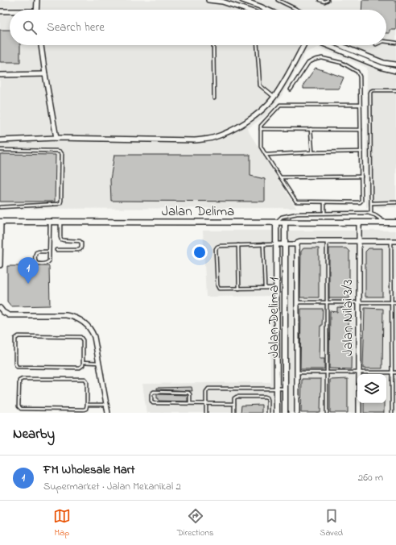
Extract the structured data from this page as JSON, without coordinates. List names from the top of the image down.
{
  "streets": {
    "street": ["Jalan Delima", "Jalan Delima 1", "Jalan Nilai 3/3"]
  },
  "crossings": [
    ["Jalan Delima", "Jalan Delima 1"],
    ["Jalan Delima", "Jalan Nilai 3/3"]
  ],
  "page": {
    "search": "Search here",
    "pins": "1",
    "heading": "Nearby",
    "list": [
      {
        "mark": "1",
        "name": "FM Wholesale Mart",
        "note": "Supermarket · Jalan Mekanikal 2",
        "value": "260 m"
      }
    ],
    "nav": ["Map", "Directions", "Saved"]
  }
}
